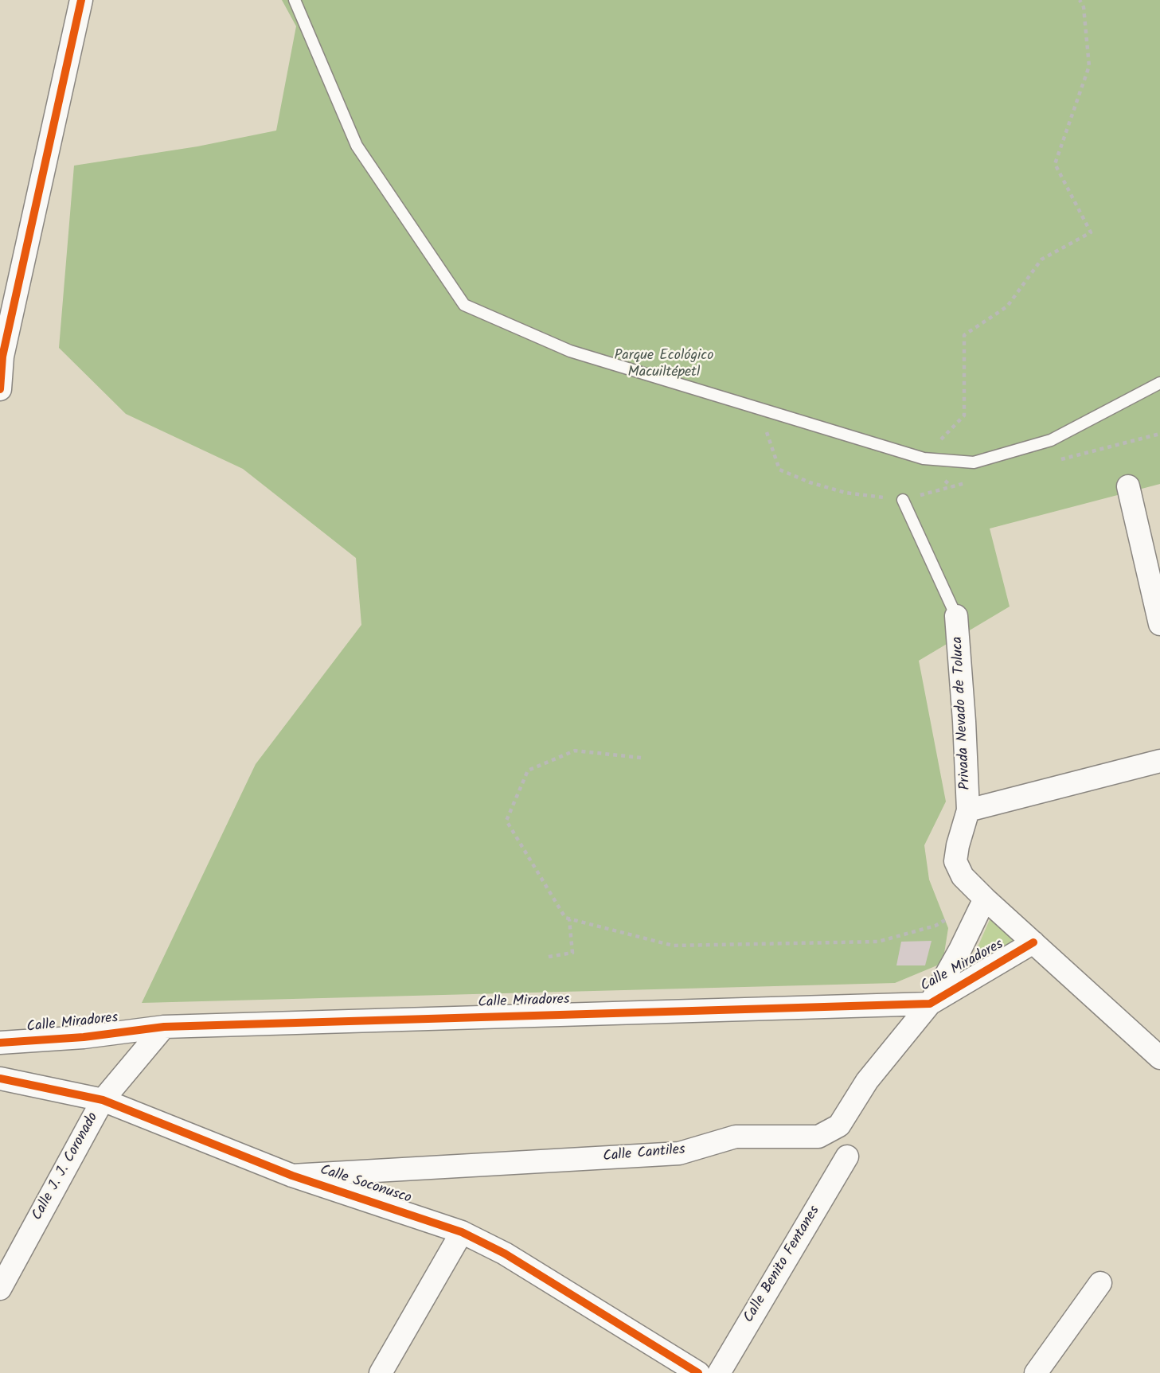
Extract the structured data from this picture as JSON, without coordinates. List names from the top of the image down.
{
  "streets": {
    "street": [
      "Privada Nevado de Toluca",
      "Calle Miradores",
      "Calle Cantiles",
      "Calle J. J. Coronado",
      "Calle Soconusco",
      "Calle Benito Fentanes"
    ]
  },
  "crossings": [
    ["Calle Miradores", "Calle Cantiles"],
    ["Calle Miradores", "Calle J. J. Coronado"],
    ["Calle Cantiles", "Calle Soconusco"],
    ["Calle J. J. Coronado", "Calle Soconusco"]
  ],
  "parks": ["Parque Ecológico Macuiltépetl"]
}
